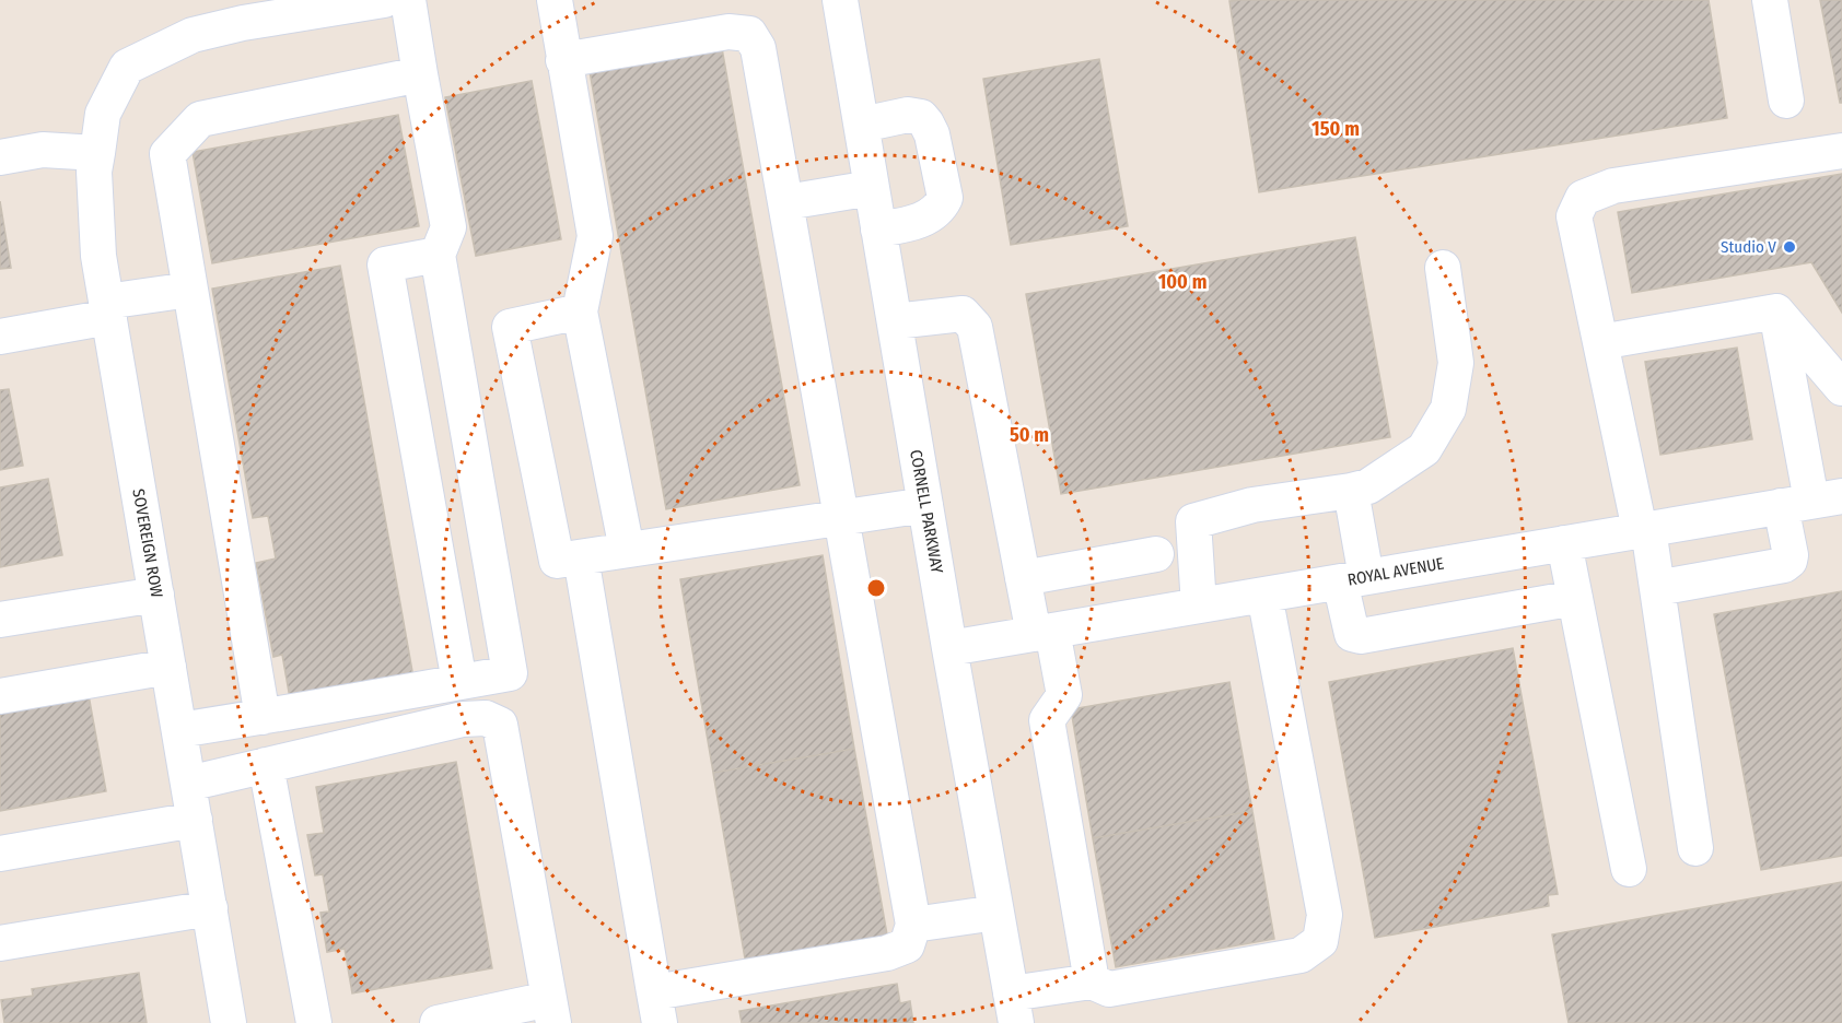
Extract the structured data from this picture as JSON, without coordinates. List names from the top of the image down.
{
  "streets": {
    "street": ["CORNELL PARKWAY", "SOVEREIGN ROW", "ROYAL AVENUE"]
  },
  "crossings": [
    ["CORNELL PARKWAY", "ROYAL AVENUE"]
  ],
  "places": ["Studio V"],
  "rings": ["150 m", "100 m", "50 m"]
}
